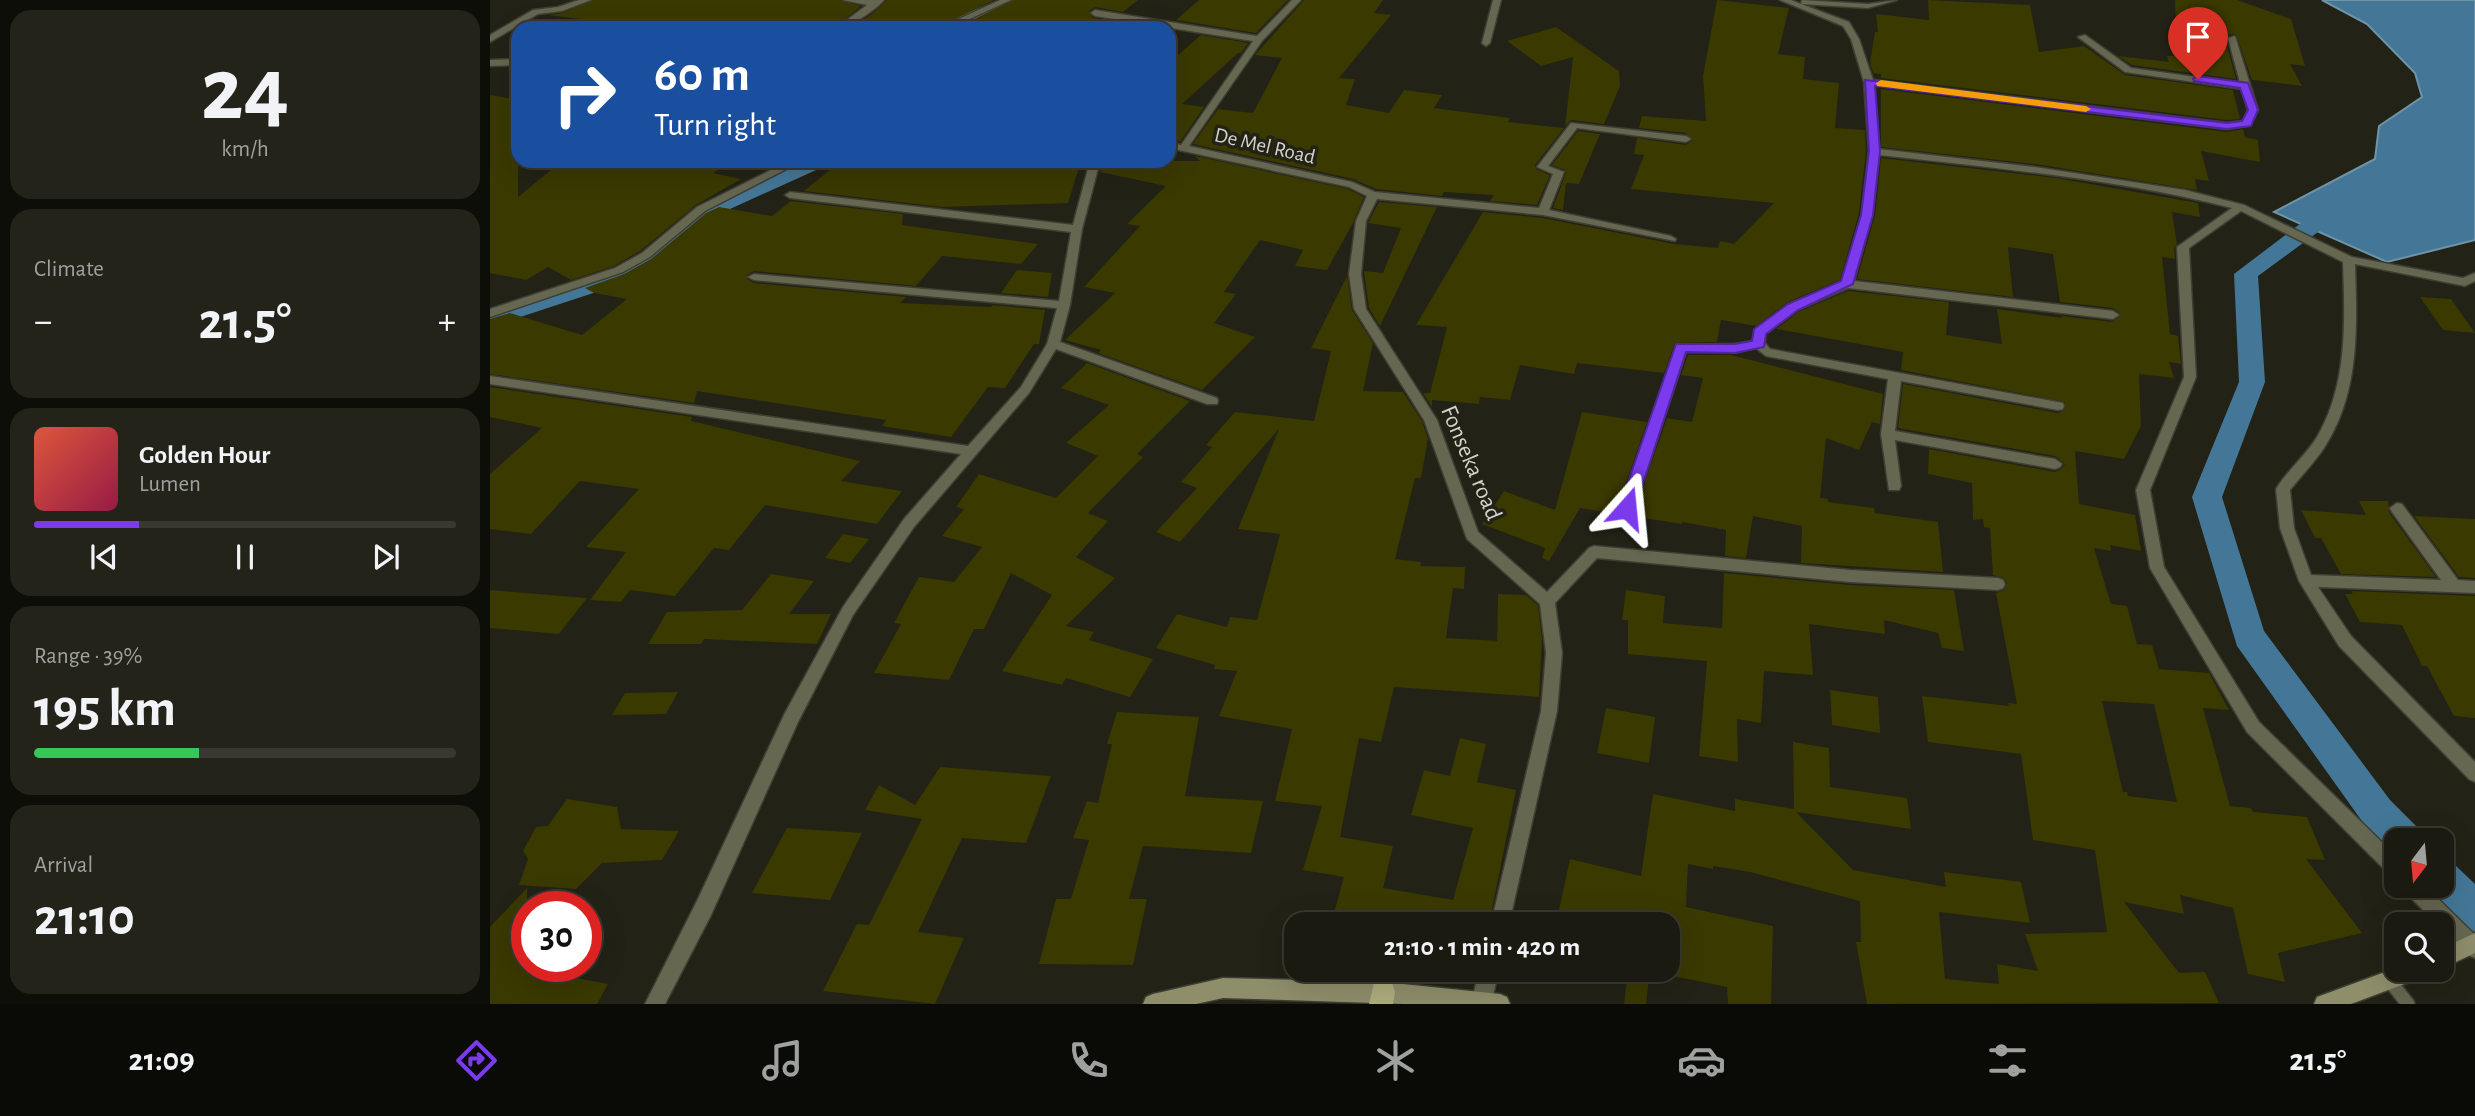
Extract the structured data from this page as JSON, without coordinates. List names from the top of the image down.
{
  "streets": {
    "street": ["De Mel Road", "Fonseka road"]
  },
  "crossings": [
    ["De Mel Road", "Fonseka road"]
  ],
  "north": "bottom",
  "page": {
    "tile": [
      ["24", "km/h"],
      "Climate",
      ["Range · 39%", "195 km"],
      ["Arrival", "21:10"]
    ],
    "turn": ["60 m", "Turn right"],
    "heat": ["−", "21.5°", "+"],
    "song": ["Golden Hour", "Lumen"],
    "limit": "30",
    "trip": "21:10 · 1 min · 420 m",
    "tabs": ["21:09", "21.5°"]
  }
}
